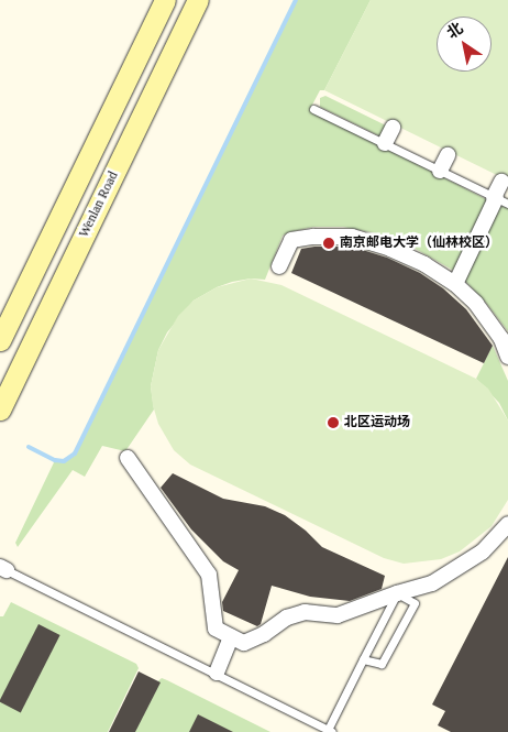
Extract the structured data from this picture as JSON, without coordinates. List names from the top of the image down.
{
  "streets": {
    "main road": ["Wenlan Road"]
  },
  "places": ["南京邮电大学（仙林校区）", "北区运动场"],
  "north": "top left"
}
